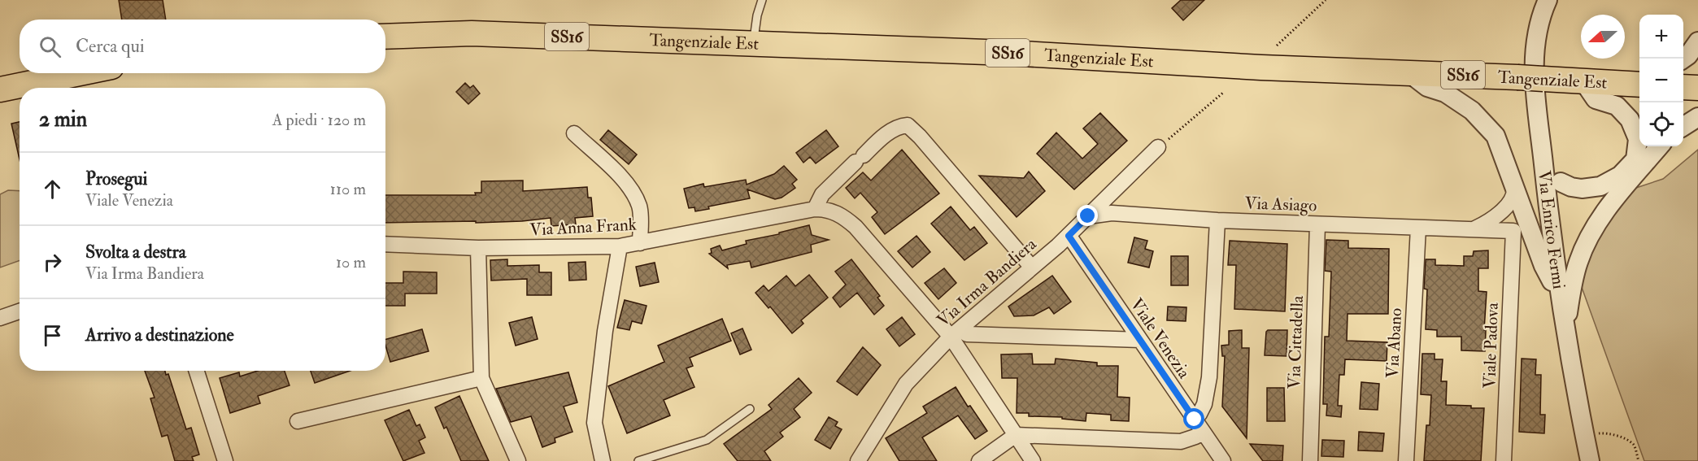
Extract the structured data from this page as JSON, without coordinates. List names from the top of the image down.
{
  "streets": {
    "main road": ["SS16", "Tangenziale Est"],
    "street": [
      "Via Asiago",
      "Via Anna Frank",
      "Via Enrico Fermi",
      "Via Irma Bandiera",
      "Viale Venezia",
      "Via Cittadella",
      "Via Abano",
      "Viale Padova"
    ]
  },
  "crossings": [
    ["Via Asiago", "Via Irma Bandiera"],
    ["Via Asiago", "Via Cittadella"],
    ["Via Asiago", "Via Abano"],
    ["Via Asiago", "Viale Padova"],
    ["Via Anna Frank", "Via Irma Bandiera"],
    ["Via Irma Bandiera", "Viale Venezia"]
  ],
  "north": "left",
  "page": {
    "map_buttons": ["+", "−"],
    "search": "Cerca qui",
    "heading": ["2 min", "A piedi · 120 m"],
    "list": [
      ["Prosegui", "Viale Venezia", "110 m"],
      ["Svolta a destra", "Via Irma Bandiera", "10 m"],
      "Arrivo a destinazione"
    ]
  }
}
